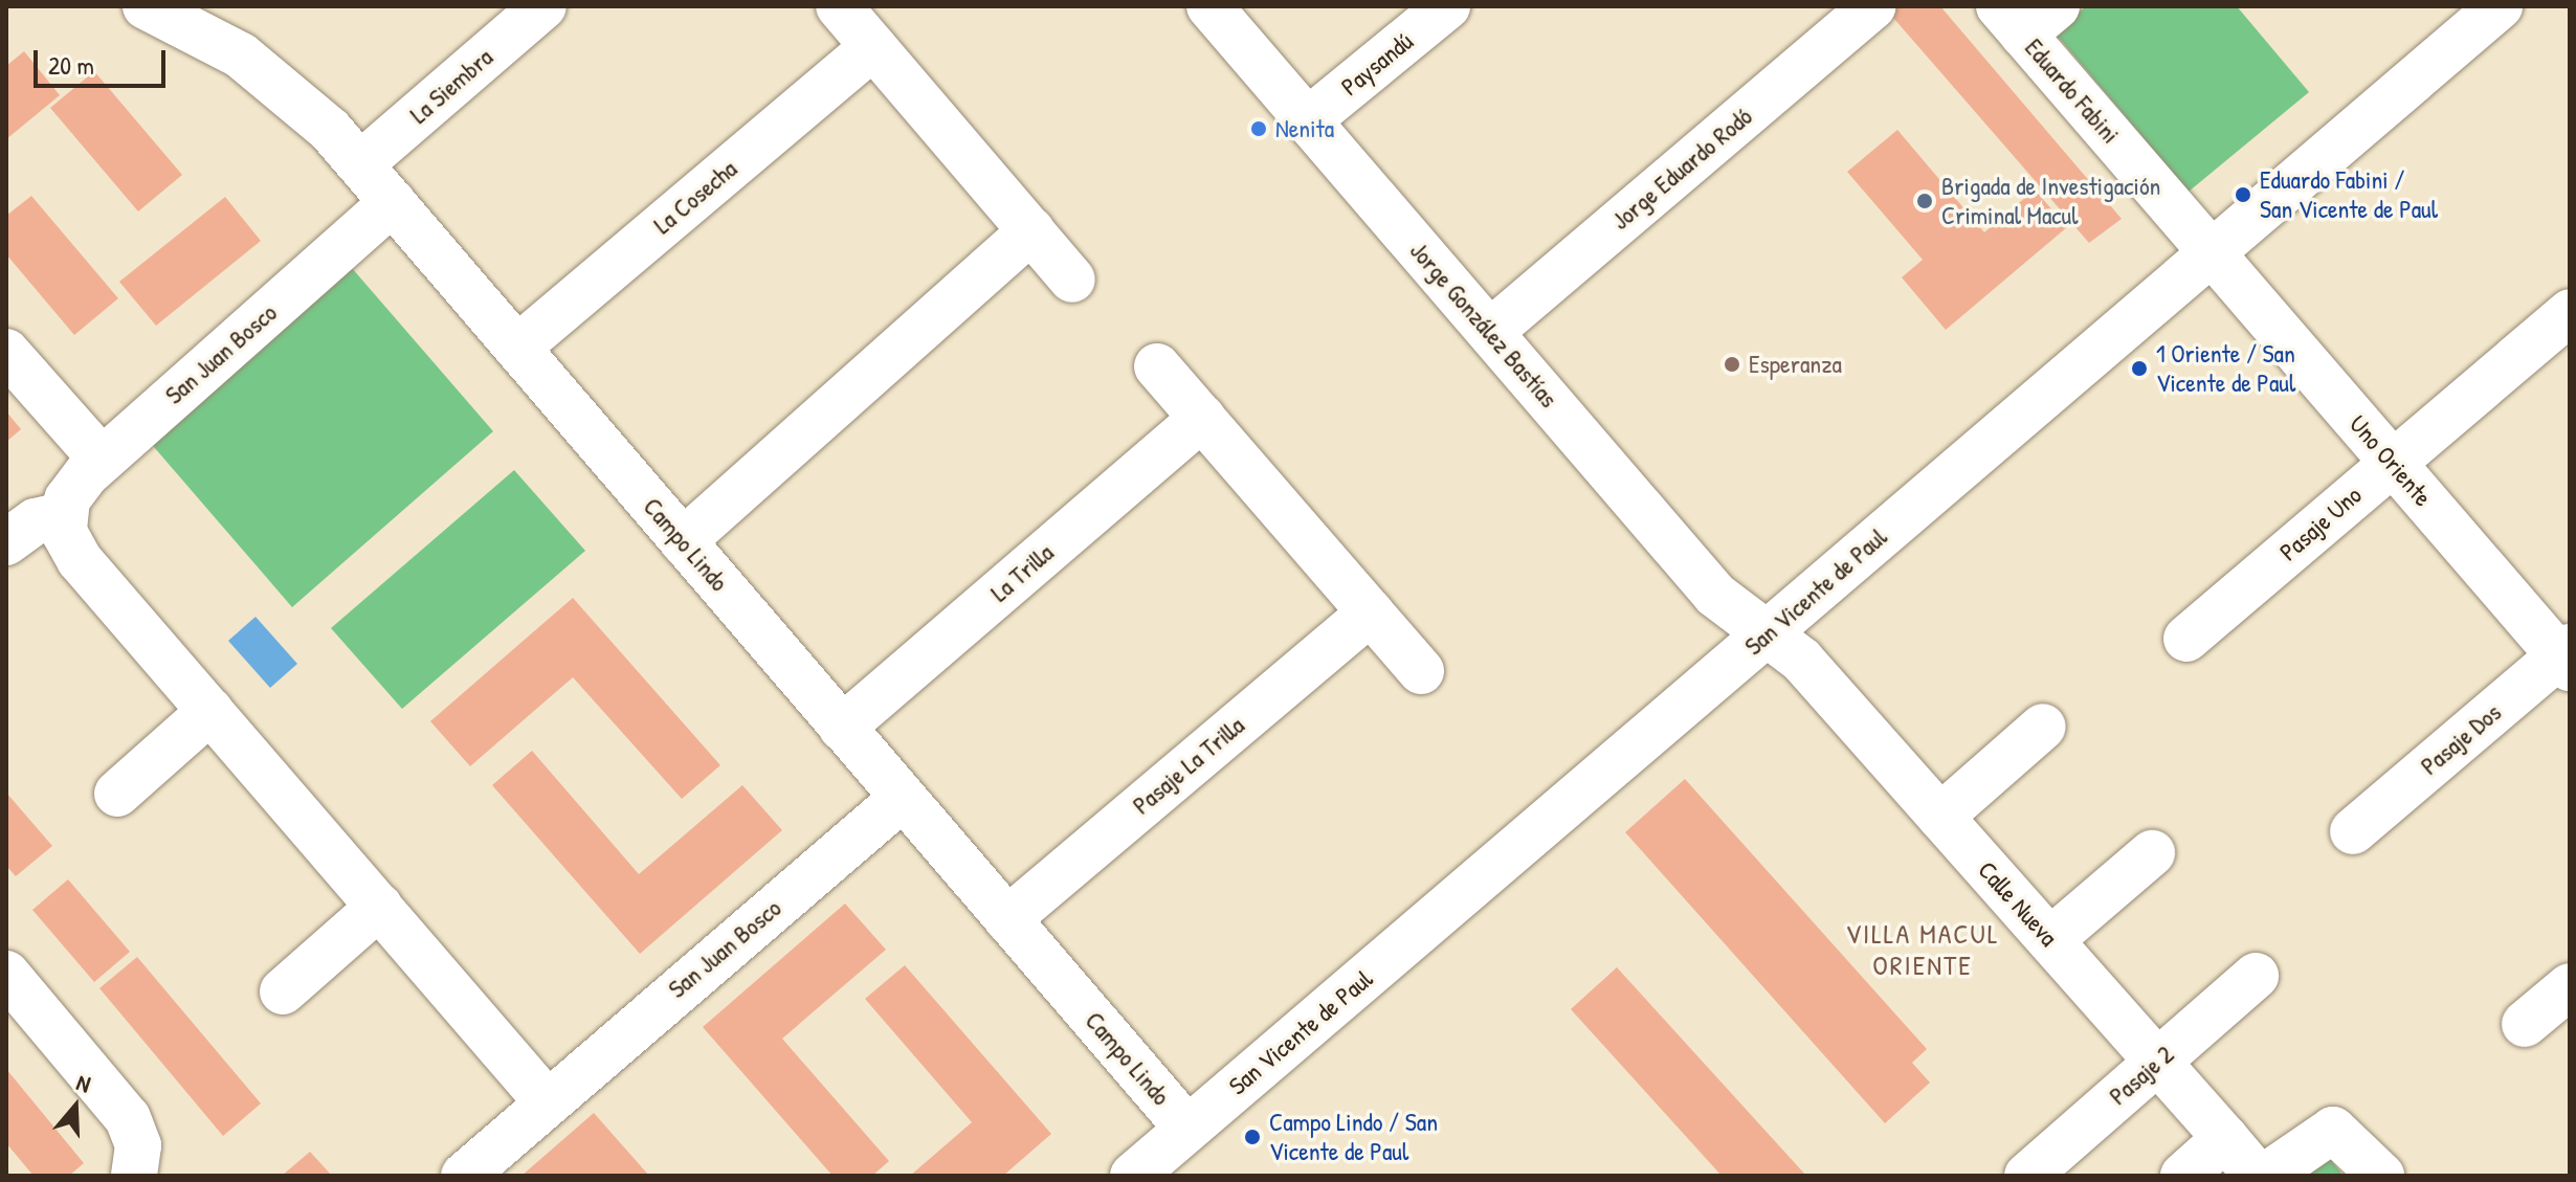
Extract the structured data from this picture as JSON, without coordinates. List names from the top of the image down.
{
  "streets": {
    "street": [
      "Paysandú",
      "La Siembra",
      "Eduardo Fabini",
      "Jorge Eduardo Rodó",
      "La Cosecha",
      "Jorge González Bastías",
      "San Juan Bosco",
      "Uno Oriente",
      "Pasaje Uno",
      "Campo Lindo",
      "La Trilla",
      "San Vicente de Paul",
      "Pasaje Dos",
      "Pasaje La Trilla",
      "Calle Nueva",
      "Pasaje 2"
    ]
  },
  "crossings": [
    ["Paysandú", "Jorge González Bastías"],
    ["La Siembra", "Campo Lindo"],
    ["Eduardo Fabini", "Uno Oriente"],
    ["Eduardo Fabini", "San Vicente de Paul"],
    ["Jorge Eduardo Rodó", "Jorge González Bastías"],
    ["La Cosecha", "Campo Lindo"],
    ["Jorge González Bastías", "San Vicente de Paul"],
    ["Jorge González Bastías", "Calle Nueva"],
    ["San Juan Bosco", "Campo Lindo"],
    ["Uno Oriente", "Pasaje Uno"],
    ["Uno Oriente", "San Vicente de Paul"],
    ["Uno Oriente", "Pasaje Dos"],
    ["Campo Lindo", "La Trilla"],
    ["Campo Lindo", "San Vicente de Paul"],
    ["Campo Lindo", "Pasaje La Trilla"],
    ["San Vicente de Paul", "Calle Nueva"],
    ["Calle Nueva", "Pasaje 2"]
  ],
  "districts": ["VILLA MACUL ORIENTE"],
  "places": [
    "Nenita",
    "Eduardo Fabini / San Vicente de Paul",
    "Brigada de Investigación Criminal Macul",
    "Esperanza",
    "1 Oriente / San Vicente de Paul",
    "Campo Lindo / San Vicente de Paul"
  ],
  "scale_bar": "20 m",
  "north": "top"
}
